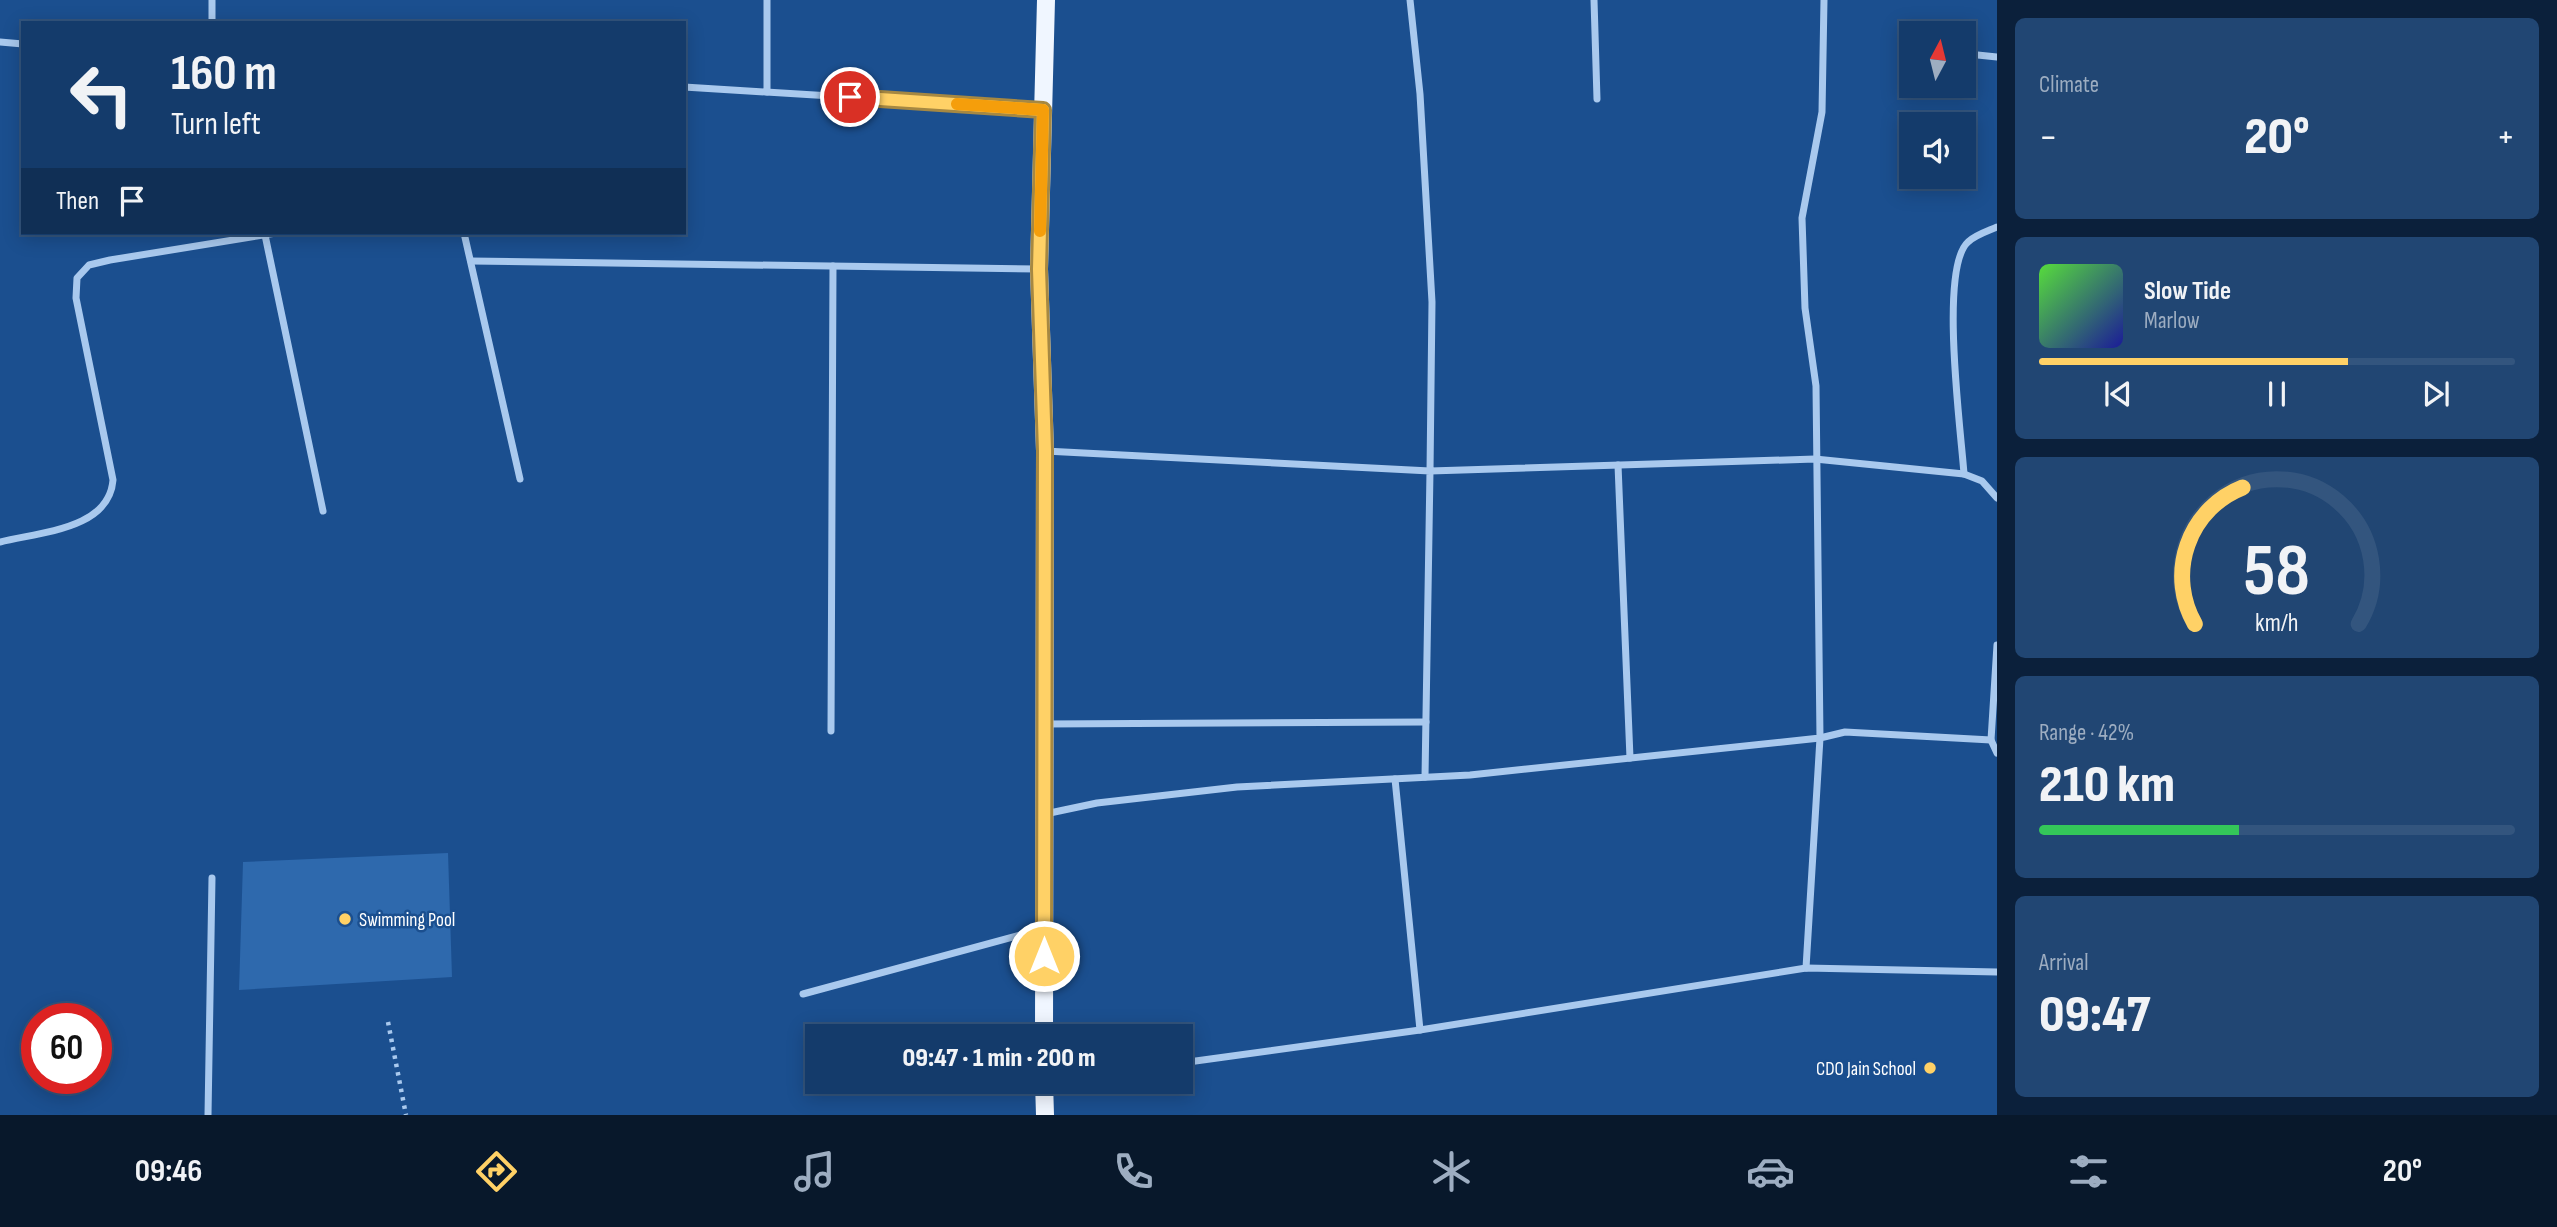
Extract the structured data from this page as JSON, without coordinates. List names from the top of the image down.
{
  "places": ["Swimming Pool", "CDO Jain School"],
  "north": "top",
  "page": {
    "tile": [
      "Climate",
      ["Range · 42%", "210 km"],
      ["Arrival", "09:47"]
    ],
    "turn": ["160 m", "Turn left"],
    "heat": ["−", "20°", "+"],
    "then": "Then",
    "song": ["Slow Tide", "Marlow"],
    "limit": "60",
    "trip": "09:47 · 1 min · 200 m",
    "tabs": ["09:46", "20°"],
    "gauge": ["58", "km/h"]
  }
}
